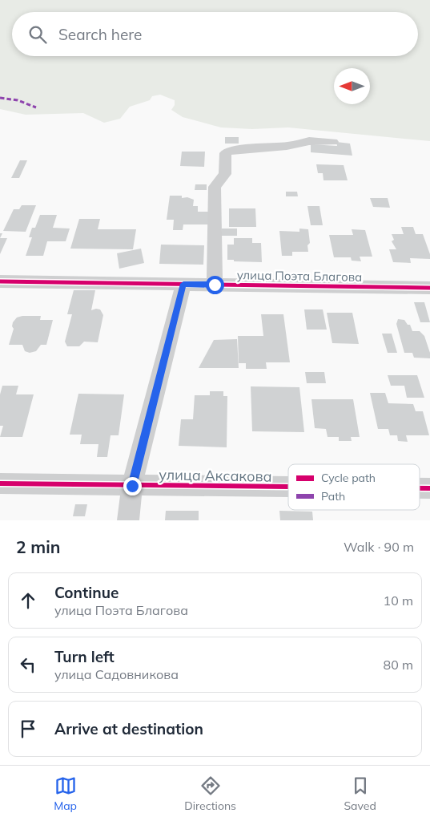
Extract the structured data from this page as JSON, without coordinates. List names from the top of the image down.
{
  "streets": {
    "street": ["улица Поэта Благова", "улица Аксакова"]
  },
  "legend": ["Cycle path", "Path"],
  "north": "left",
  "page": {
    "search": "Search here",
    "heading": ["2 min", "Walk · 90 m"],
    "list": [
      ["Continue", "улица Поэта Благова", "10 m"],
      ["Turn left", "улица Садовникова", "80 m"],
      "Arrive at destination"
    ],
    "nav": ["Map", "Directions", "Saved"]
  }
}
